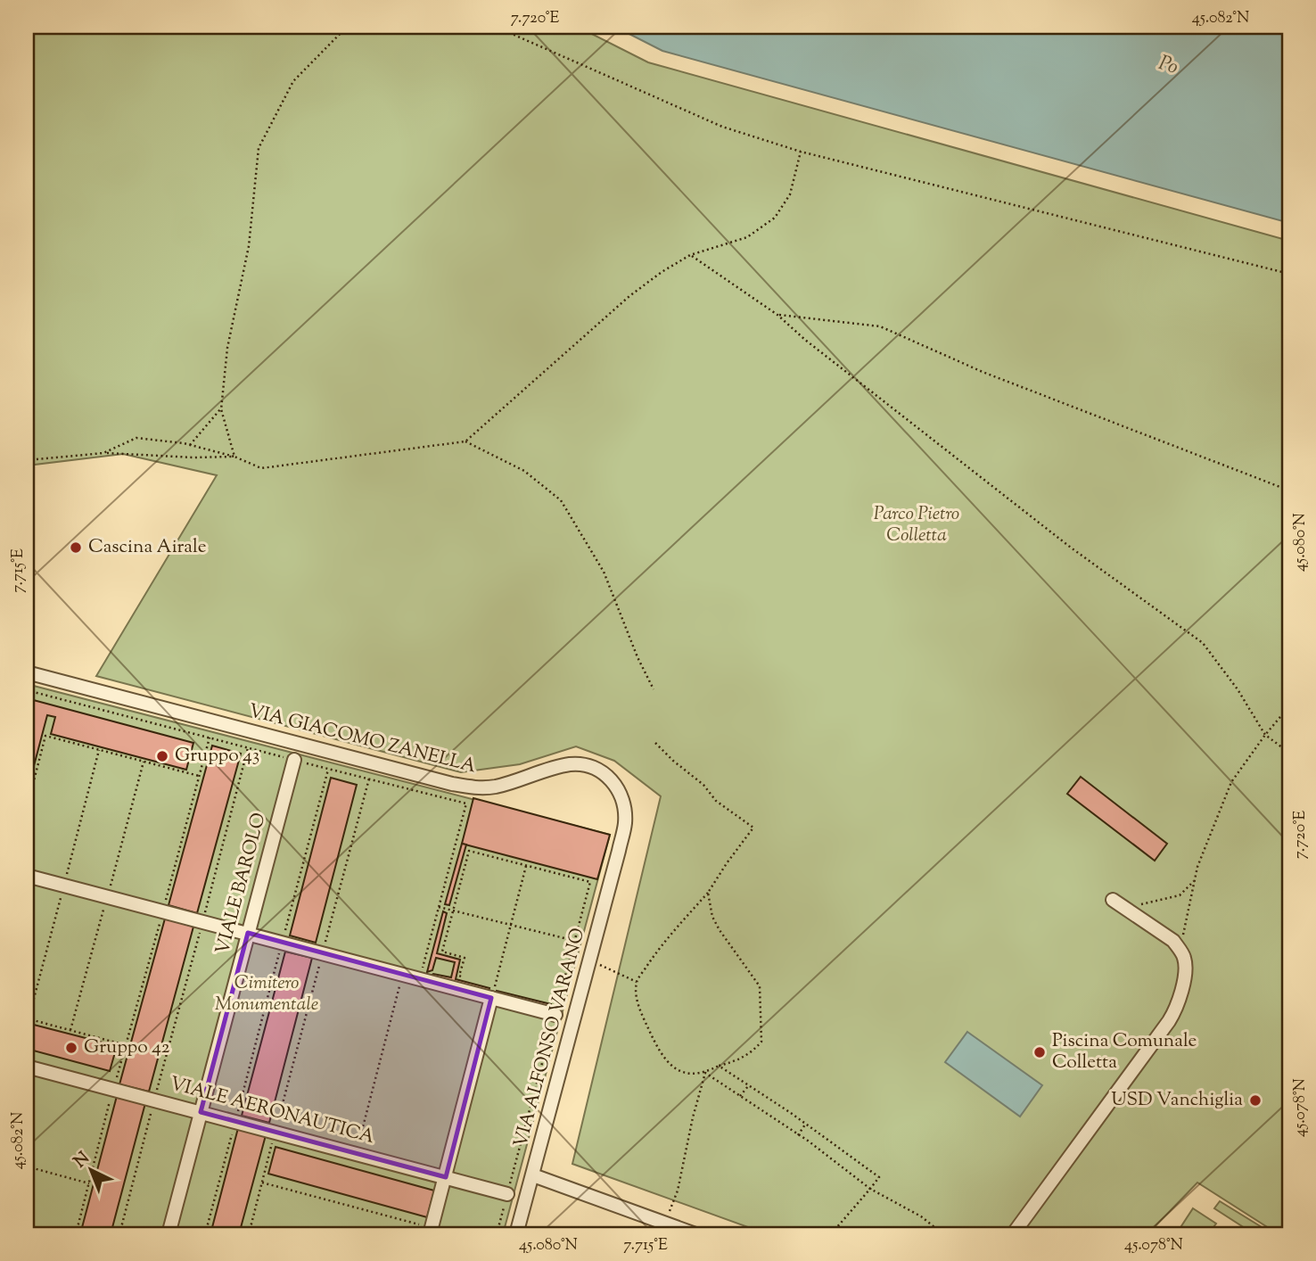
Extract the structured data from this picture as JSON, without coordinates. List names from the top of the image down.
{
  "streets": {
    "street": [
      "VIA GIACOMO ZANELLA",
      "VIALE BAROLO",
      "VIA ALFONSO VARANO",
      "VIALE AERONAUTICA"
    ]
  },
  "crossings": [
    ["VIA GIACOMO ZANELLA", "VIA ALFONSO VARANO"],
    ["VIALE BAROLO", "VIALE AERONAUTICA"]
  ],
  "water": ["Po"],
  "parks": ["Parco Pietro Colletta", "Cimitero Monumentale"],
  "places": [
    "Cascina Airale",
    "Gruppo 43",
    "Gruppo 42",
    "Piscina Comunale Colletta",
    "USD Vanchiglia"
  ],
  "north": "top left",
  "coordinates": [
    "7.720°E",
    "45.082°N",
    "45.080°N",
    "7.715°E",
    "45.078°N"
  ]
}
